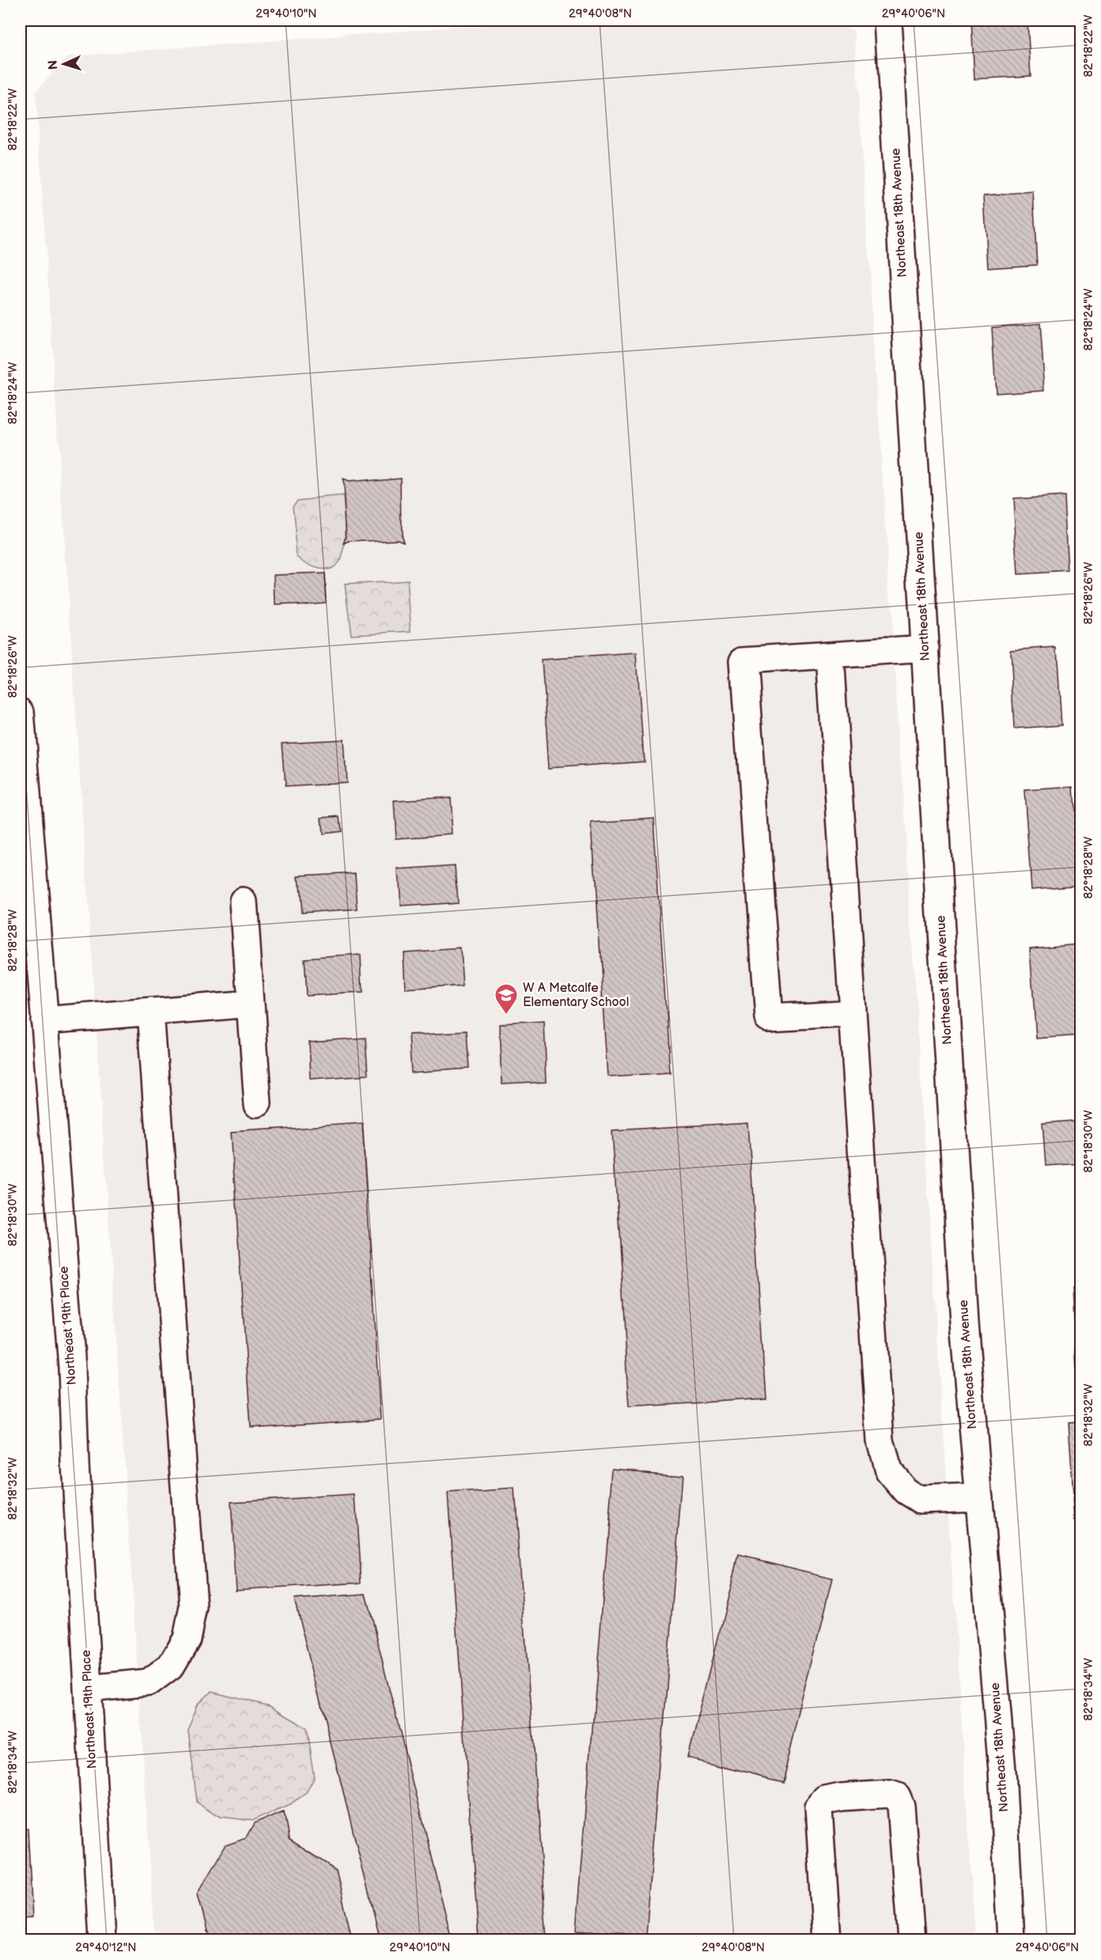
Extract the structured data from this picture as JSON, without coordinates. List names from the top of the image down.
{
  "streets": {
    "street": ["Northeast 18th Avenue", "Northeast 19th Place"]
  },
  "places": {
    "school or university": ["W A Metcalfe Elementary School"]
  },
  "north": "left",
  "coordinates": [
    "29°40'10\"N",
    "29°40'08\"N",
    "29°40'06\"N",
    "82°18'22\"W",
    "82°18'24\"W",
    "82°18'26\"W",
    "82°18'28\"W",
    "82°18'30\"W",
    "82°18'32\"W",
    "82°18'34\"W",
    "29°40'12\"N"
  ]
}
